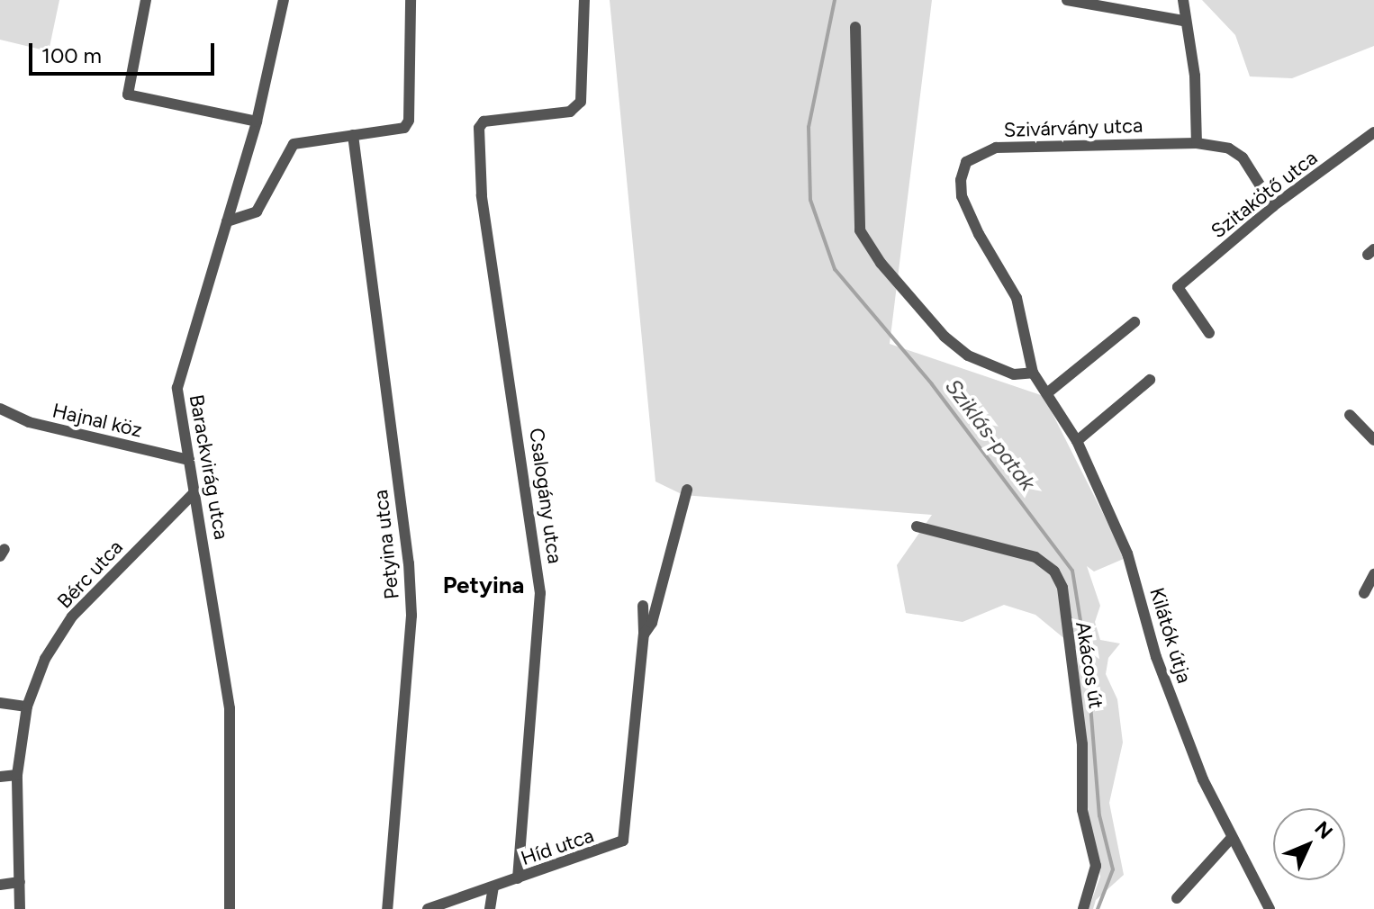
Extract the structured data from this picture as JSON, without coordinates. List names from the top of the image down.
{
  "streets": {
    "street": [
      "Szivárvány utca",
      "Szitakötő utca",
      "Hajnal köz",
      "Barackvirág utca",
      "Csalogány utca",
      "Petyina utca",
      "Bérc utca",
      "Kilátók útja",
      "Akácos út",
      "Híd utca"
    ]
  },
  "crossings": [
    ["Szivárvány utca", "Kilátók útja"],
    ["Hajnal köz", "Barackvirág utca"],
    ["Barackvirág utca", "Bérc utca"],
    ["Csalogány utca", "Híd utca"]
  ],
  "districts": ["Petyina"],
  "water": ["Sziklás-patak"],
  "scale_bar": "100 m",
  "north": "top right"
}
